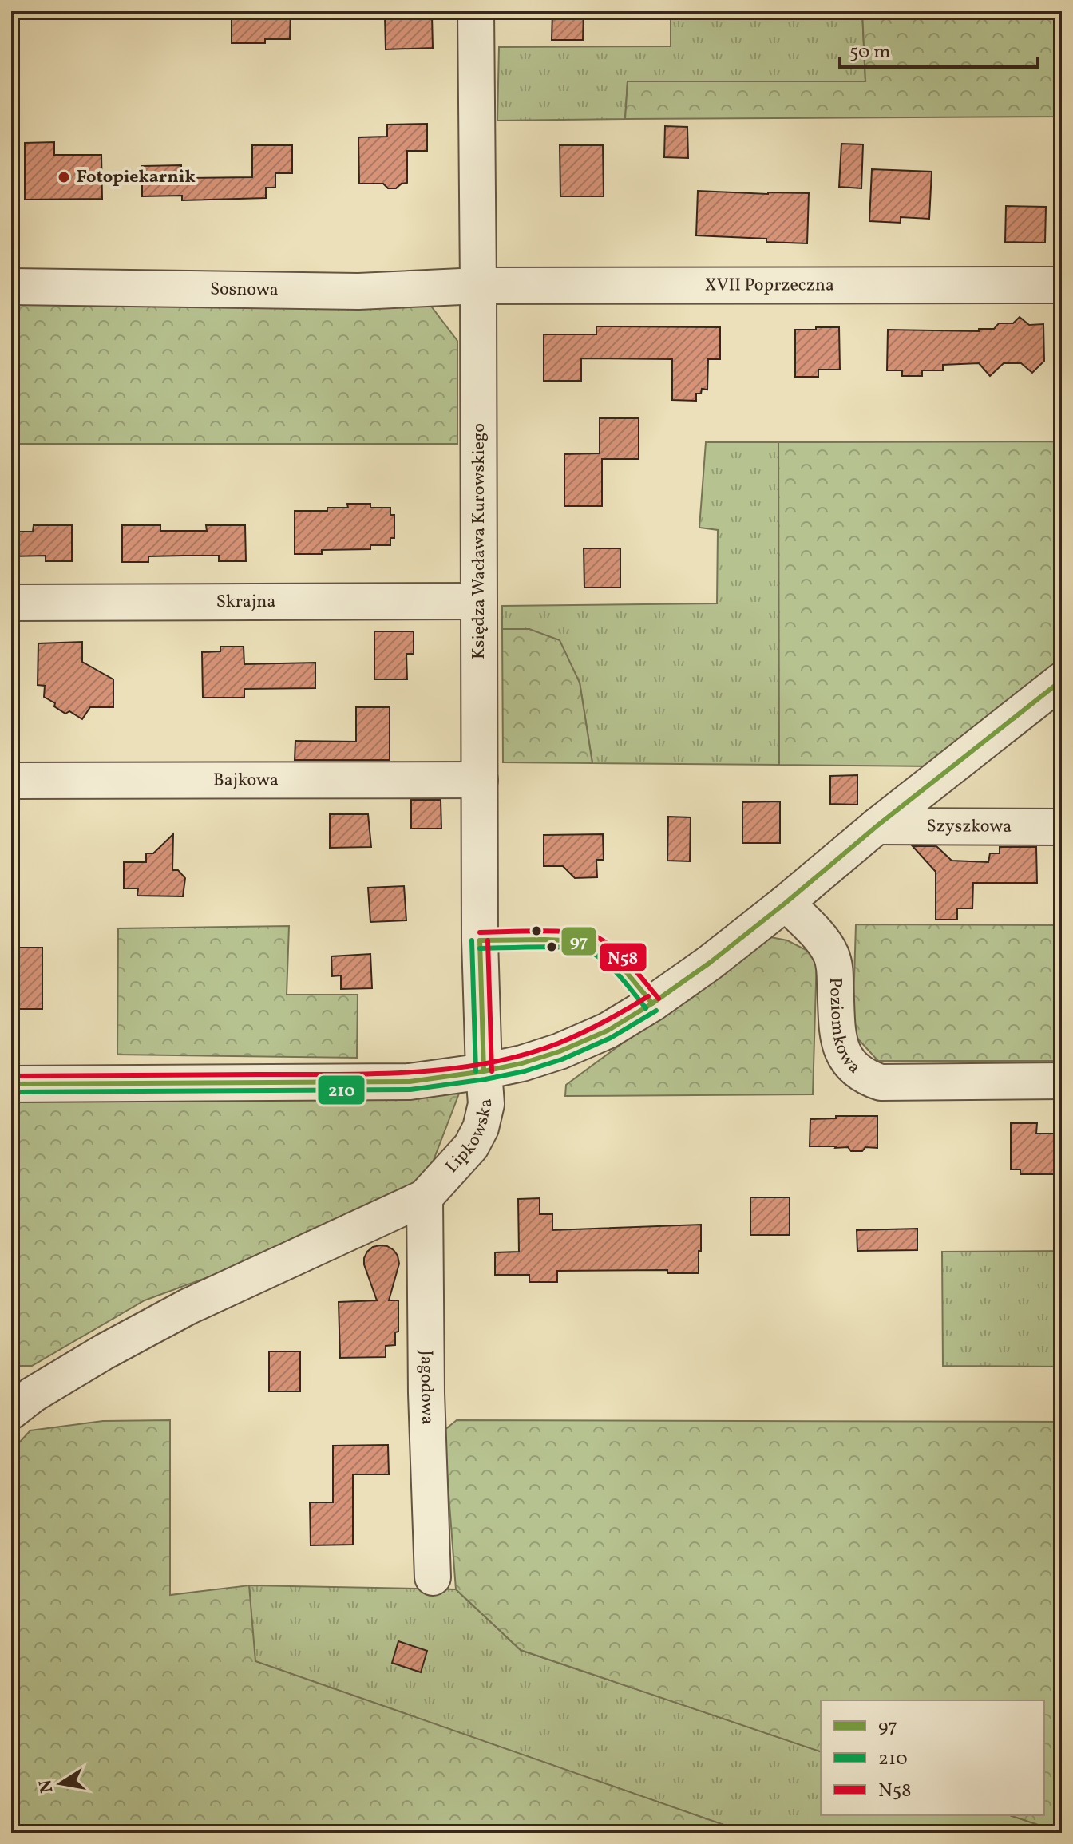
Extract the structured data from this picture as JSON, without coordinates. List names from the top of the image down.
{
  "streets": {
    "street": [
      "XVII Poprzeczna",
      "Sosnowa",
      "Księdza Wacława Kurowskiego",
      "Skrajna",
      "Bajkowa",
      "Szyszkowa",
      "Poziomkowa",
      "Lipkowska",
      "Jagodowa"
    ]
  },
  "crossings": [
    ["XVII Poprzeczna", "Sosnowa"],
    ["XVII Poprzeczna", "Księdza Wacława Kurowskiego"],
    ["Sosnowa", "Księdza Wacława Kurowskiego"],
    ["Księdza Wacława Kurowskiego", "Skrajna"],
    ["Księdza Wacława Kurowskiego", "Bajkowa"],
    ["Księdza Wacława Kurowskiego", "Lipkowska"],
    ["Szyszkowa", "Lipkowska"],
    ["Poziomkowa", "Lipkowska"],
    ["Lipkowska", "Jagodowa"]
  ],
  "places": ["Fotopiekarnik"],
  "lines": ["transit line 97", "transit line N58", "transit line 210"],
  "legend": ["97", "210", "N58"],
  "scale_bar": "50 m",
  "north": "left"
}
